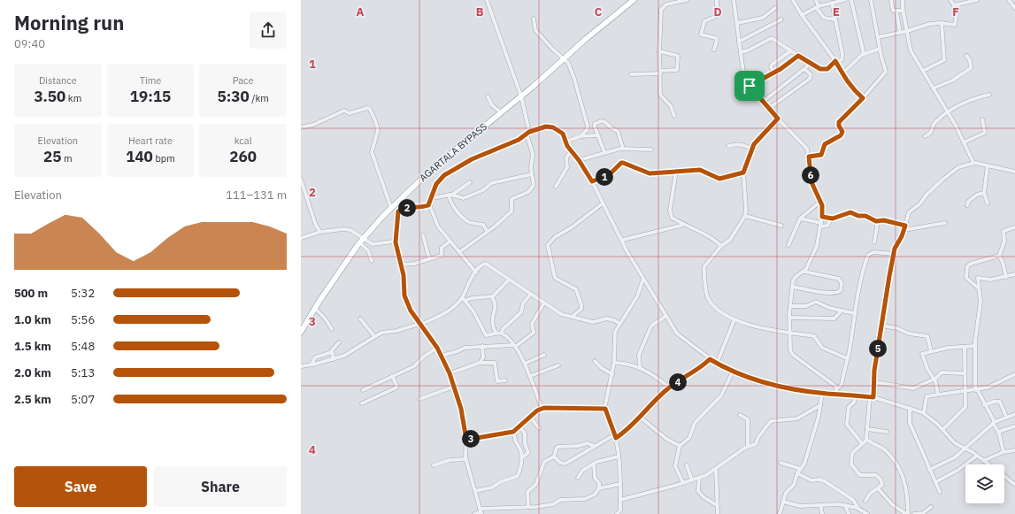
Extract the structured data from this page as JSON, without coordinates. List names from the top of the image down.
{
  "streets": {
    "highway": ["AGARTALA BYPASS"]
  },
  "page": {
    "heading": ["Morning run", "09:40"],
    "stats": [
      ["Distance", "3.50 km"],
      ["Time", "19:15"],
      ["Pace", "5:30 /km"],
      ["Elevation", "25 m"],
      ["Heart rate", "140 bpm"],
      ["kcal", "260"]
    ],
    "pins": [
      "6",
      "1",
      "2",
      "5",
      "4",
      "3"
    ],
    "chart": ["Elevation", "111–131 m"],
    "list": [
      {
        "name": "500 m",
        "note": "5:32"
      },
      {
        "name": "1.0 km",
        "note": "5:56"
      },
      {
        "name": "1.5 km",
        "note": "5:48"
      },
      {
        "name": "2.0 km",
        "note": "5:13"
      },
      {
        "name": "2.5 km",
        "note": "5:07"
      }
    ],
    "buttons": ["Save", "Share"]
  },
  "grid": {
    "columns": [
      "A",
      "B",
      "C",
      "D",
      "E",
      "F"
    ],
    "rows": [
      "1",
      "2",
      "3",
      "4"
    ]
  }
}
